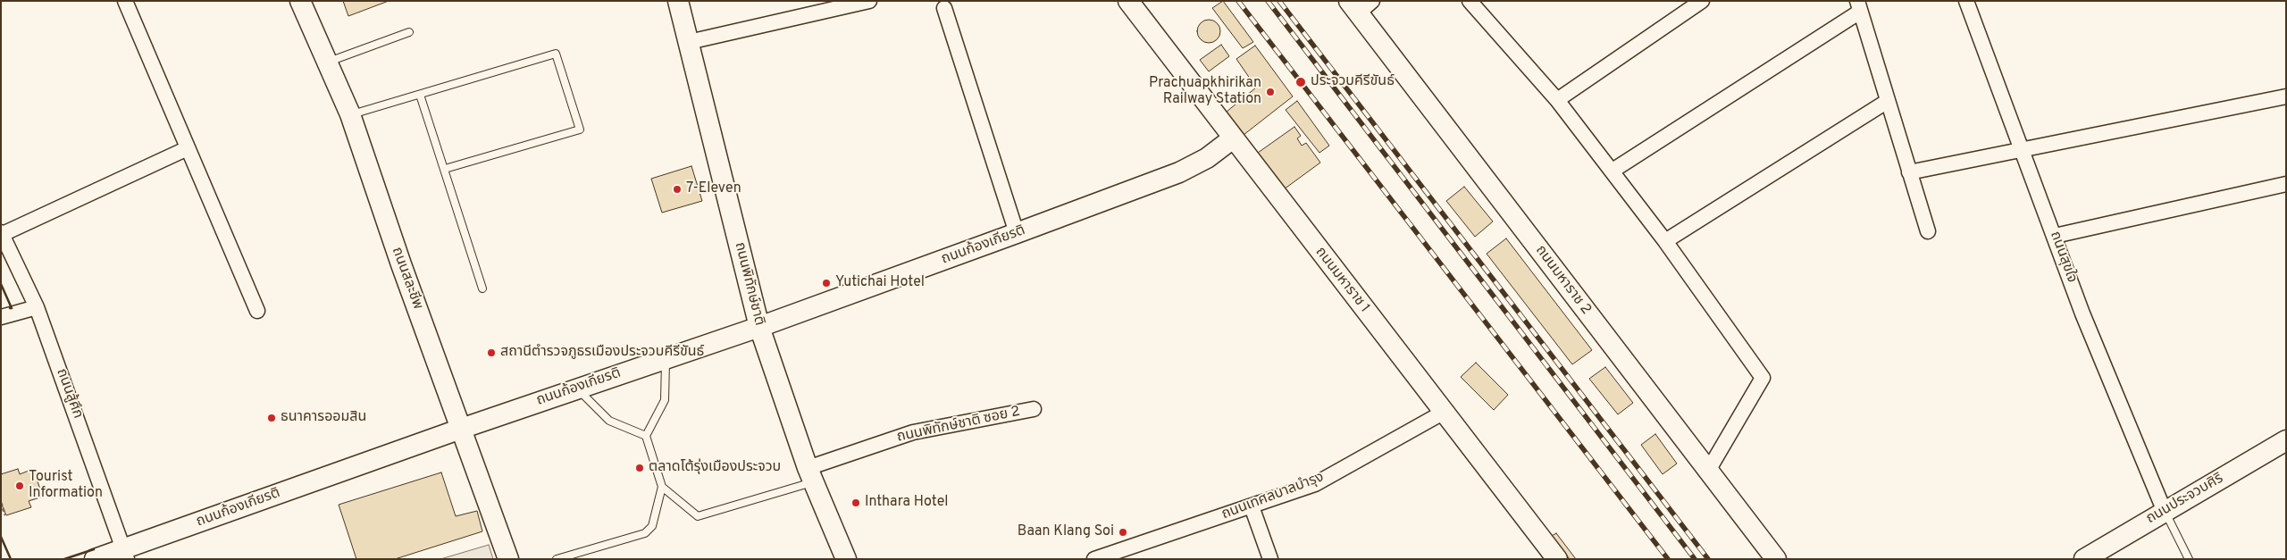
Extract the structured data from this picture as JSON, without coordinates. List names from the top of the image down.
{
  "streets": {
    "street": [
      "ถนนก้องเกียรติ",
      "ถนนสุขใจ",
      "ถนนสละชีพ",
      "ถนนมหาราช 1",
      "ถนนมหาราช 2",
      "ถนนพิทักษ์ชาติ",
      "ถนนสู้ศึก",
      "ถนนพิทักษ์ชาติ ซอย 2",
      "ถนนเทศลบาลบำรุง",
      "ถนนประจวบศิริ"
    ]
  },
  "crossings": [
    ["ถนนก้องเกียรติ", "ถนนสละชีพ"],
    ["ถนนก้องเกียรติ", "ถนนมหาราช 1"],
    ["ถนนก้องเกียรติ", "ถนนพิทักษ์ชาติ"],
    ["ถนนก้องเกียรติ", "ถนนสู้ศึก"],
    ["ถนนสุขใจ", "ถนนประจวบศิริ"],
    ["ถนนมหาราช 1", "ถนนเทศลบาลบำรุง"],
    ["ถนนพิทักษ์ชาติ", "ถนนพิทักษ์ชาติ ซอย 2"]
  ],
  "places": [
    "ประจวบคีรีขันธ์",
    "Prachuapkhirikan Railway Station",
    "7-Eleven",
    "Yutichai Hotel",
    "สถานีตำรวจภูธรเมืองประจวบคีรีขันธ์",
    "ธนาคารออมสิน",
    "ตลาดโต้รุ่งเมืองประจวบ",
    "Tourist Information",
    "Inthara Hotel",
    "Baan Klang Soi"
  ]
}
